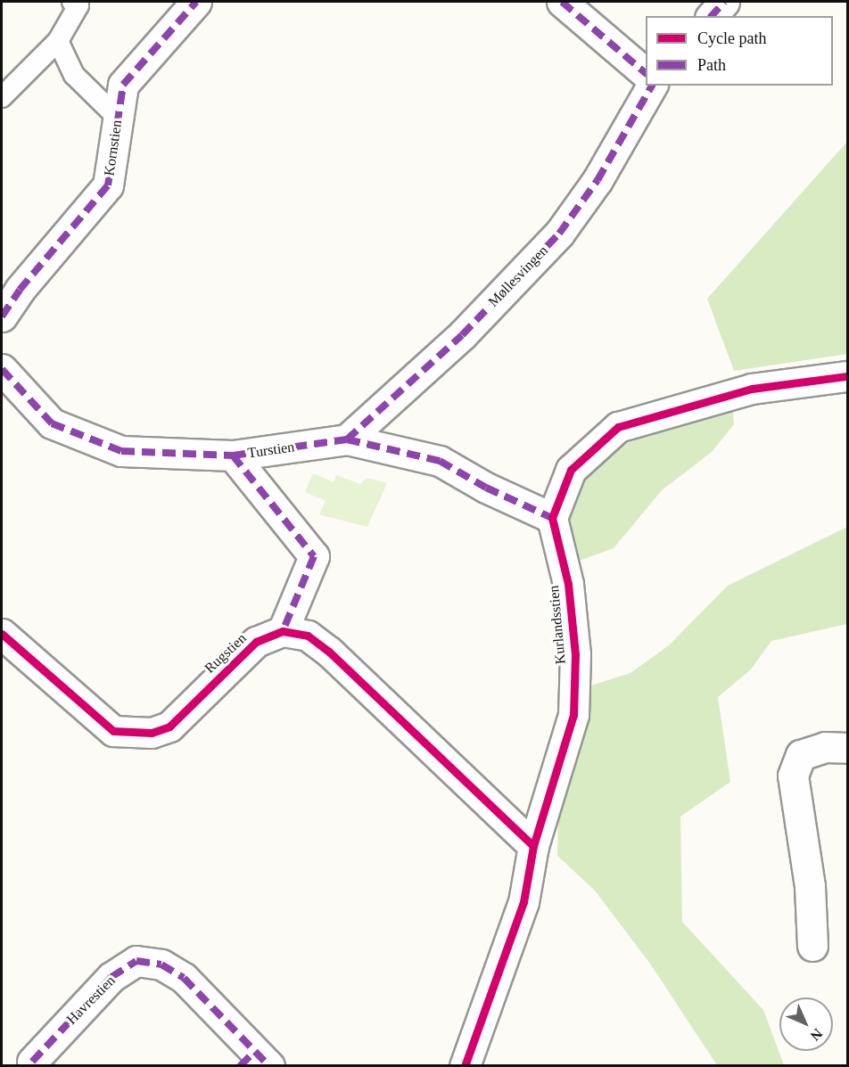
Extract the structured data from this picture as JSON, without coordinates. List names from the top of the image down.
{
  "streets": {
    "street": [
      "Kornstien",
      "Møllesvingen",
      "Turstien",
      "Kurlandsstien",
      "Rugstien",
      "Havrestien"
    ]
  },
  "crossings": [
    ["Møllesvingen", "Turstien"],
    ["Turstien", "Kurlandsstien"]
  ],
  "legend": ["Cycle path", "Path"],
  "north": "bottom right"
}
